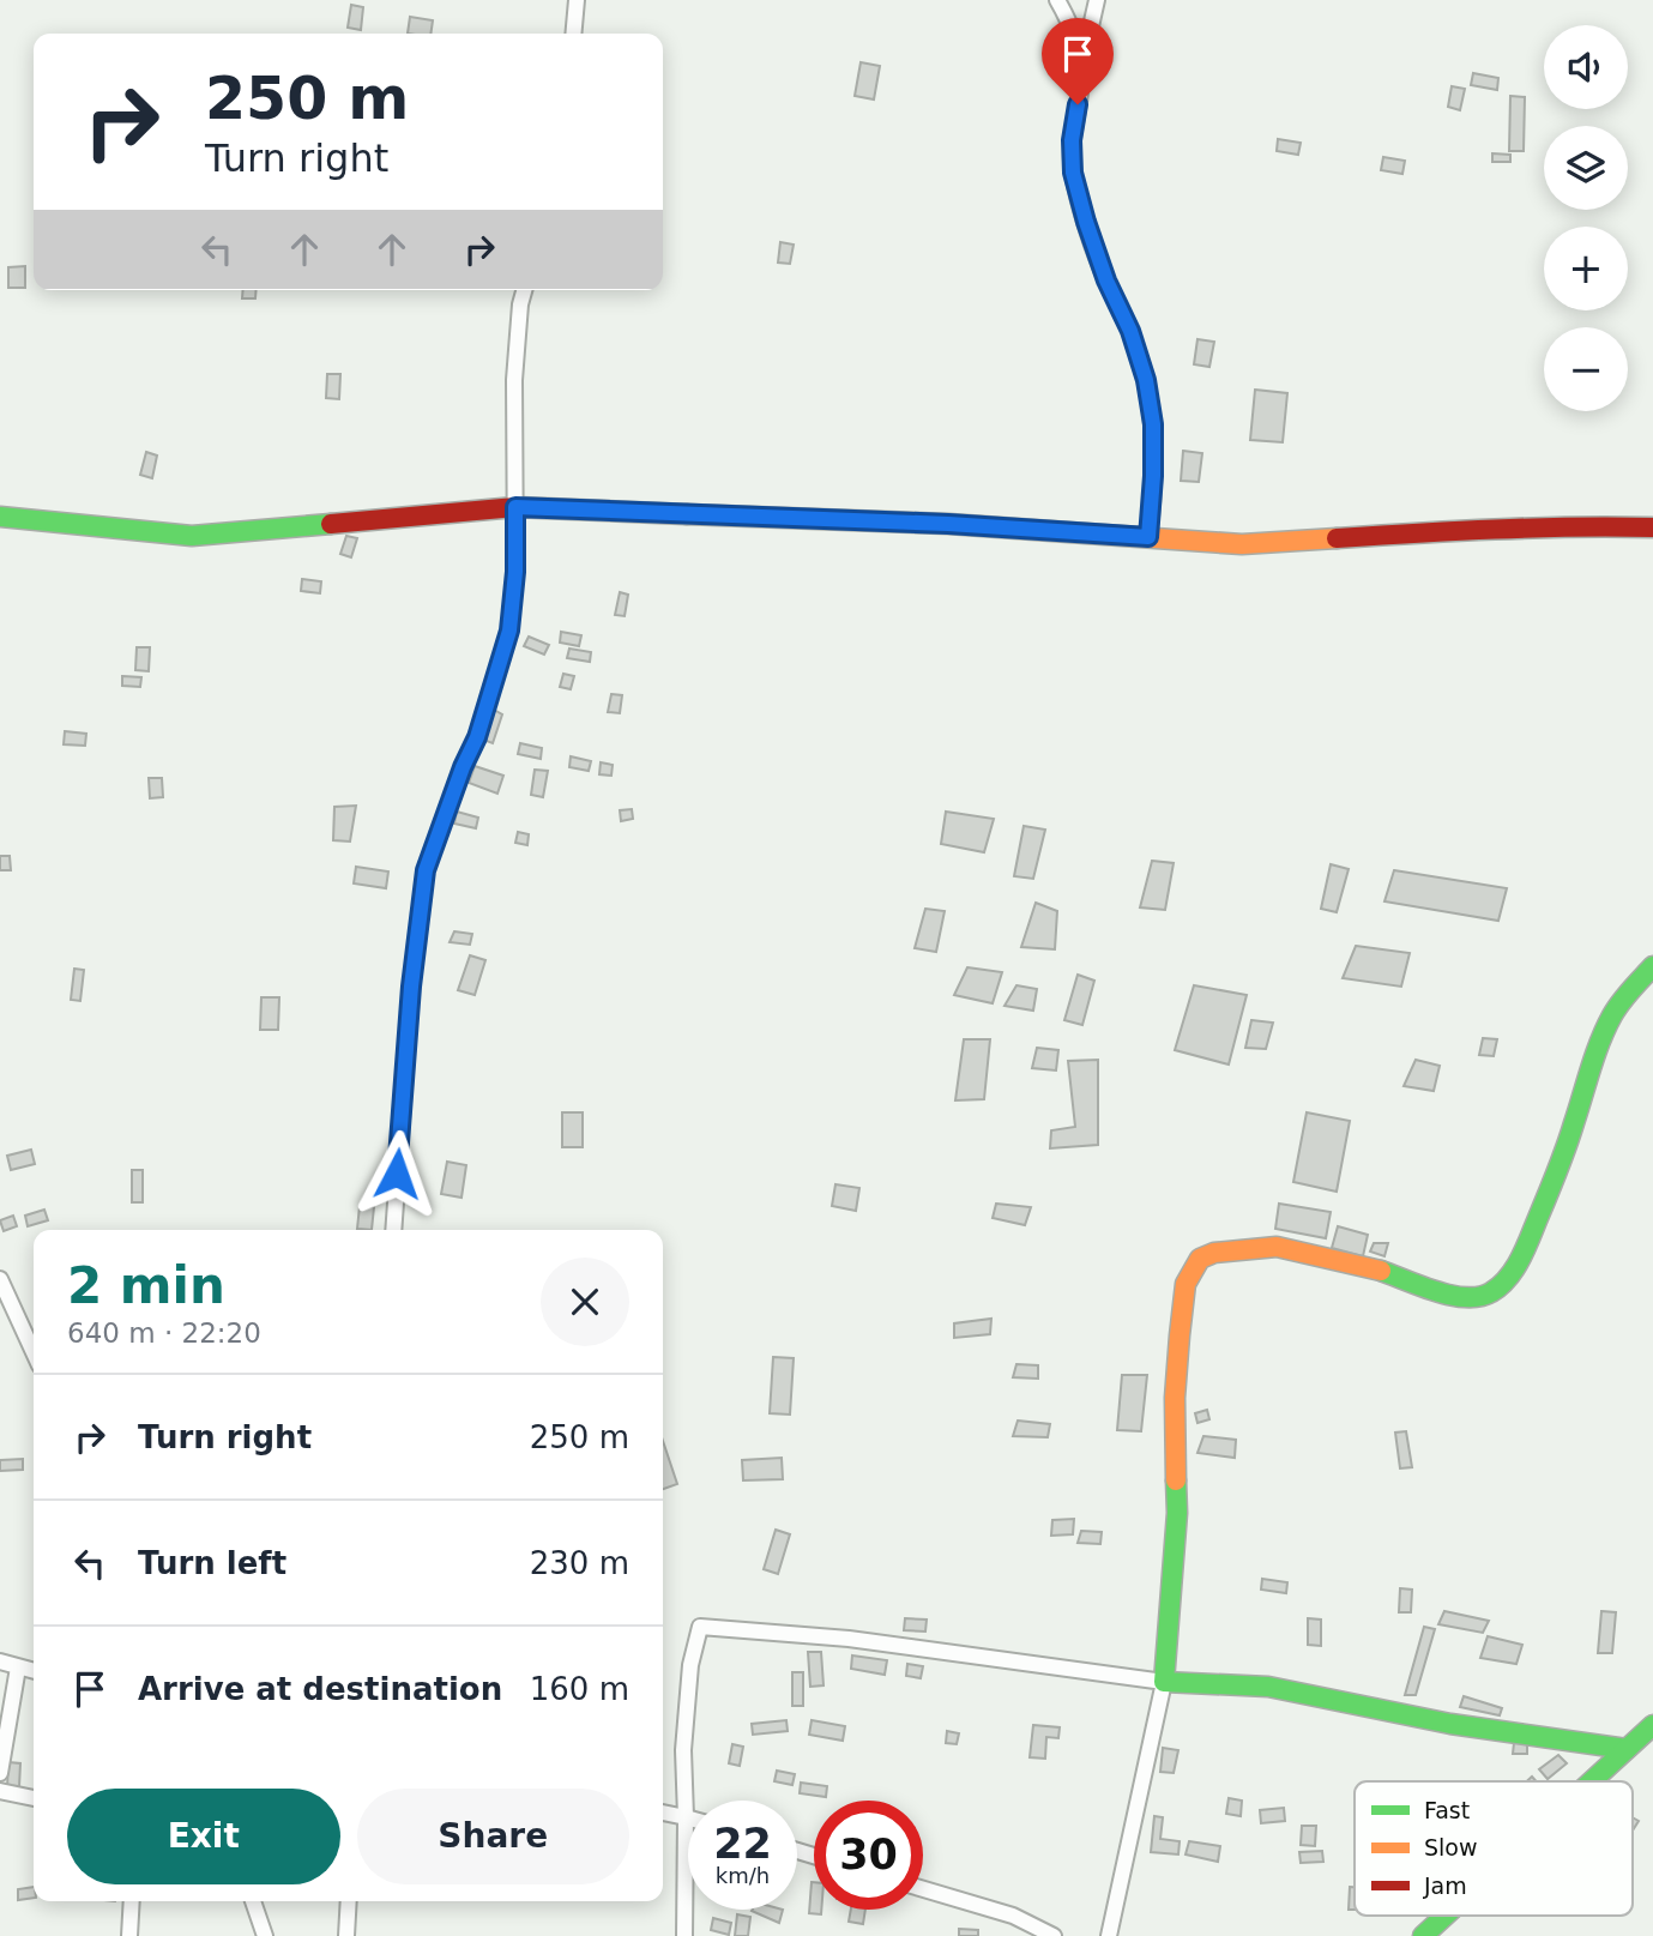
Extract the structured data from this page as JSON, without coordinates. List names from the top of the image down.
{
  "legend": ["Fast", "Slow", "Jam"],
  "page": {
    "map_buttons": ["+", "−"],
    "turn": ["250 m", "Turn right"],
    "heading": ["2 min", "640 m · 22:20"],
    "list": [
      {
        "name": "Turn right",
        "value": "250 m"
      },
      {
        "name": "Turn left",
        "value": "230 m"
      },
      {
        "name": "Arrive at destination",
        "value": "160 m"
      }
    ],
    "buttons": ["Exit", "Share"],
    "speed": "22 km/h",
    "limit": "30"
  }
}
